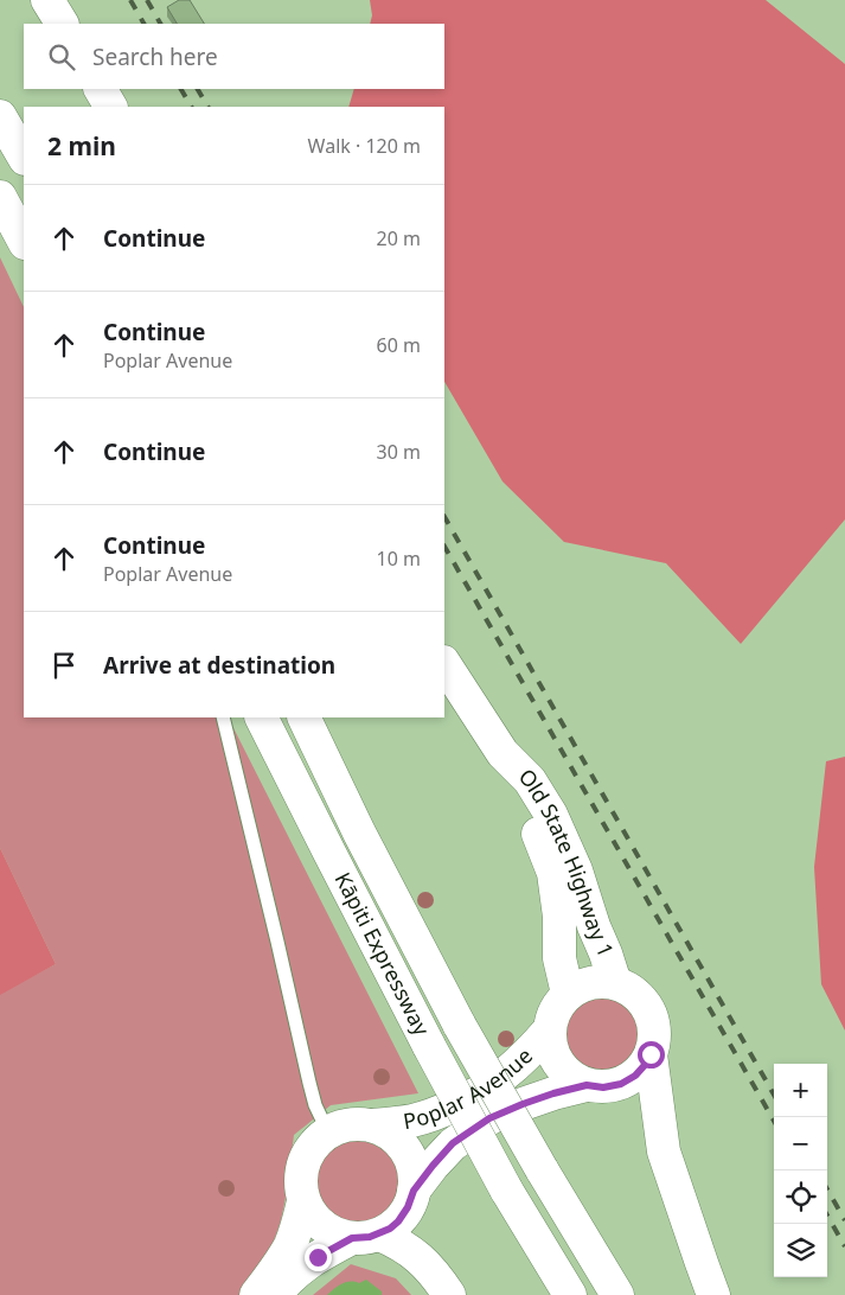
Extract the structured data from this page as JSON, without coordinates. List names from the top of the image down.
{
  "streets": {
    "main road": ["Old State Highway 1", "Kāpiti Expressway", "Poplar Avenue"]
  },
  "crossings": [
    ["Old State Highway 1", "Poplar Avenue"]
  ],
  "page": {
    "search": "Search here",
    "heading": ["2 min", "Walk · 120 m"],
    "list": [
      ["Continue", "20 m"],
      ["Continue", "Poplar Avenue", "60 m"],
      ["Continue", "30 m"],
      ["Continue", "Poplar Avenue", "10 m"],
      "Arrive at destination"
    ],
    "map_buttons": ["+", "−"]
  }
}
